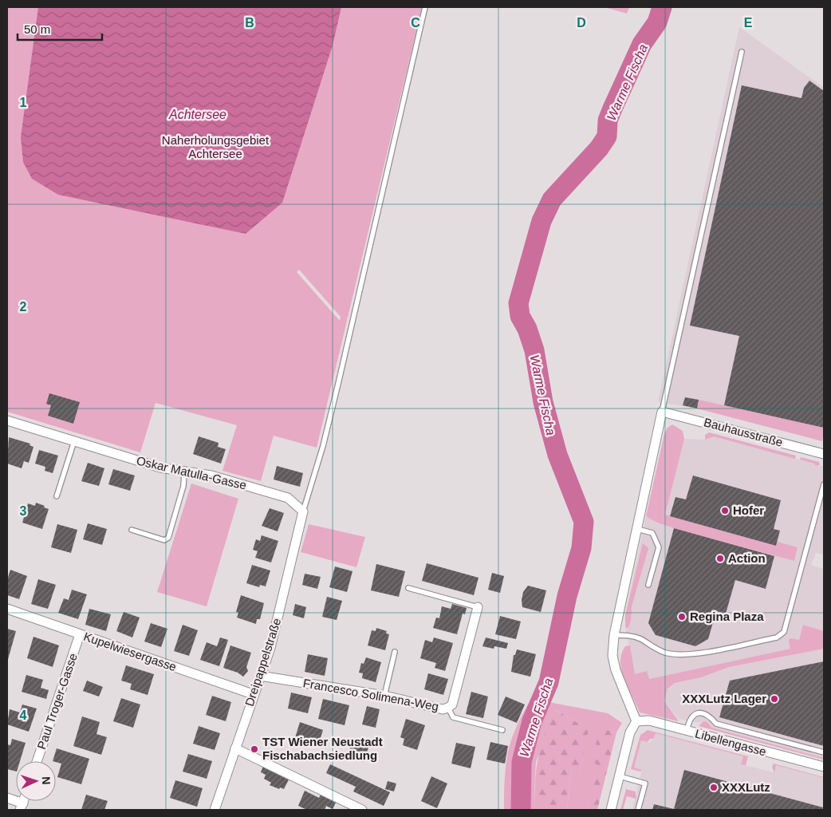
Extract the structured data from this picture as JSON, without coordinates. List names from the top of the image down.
{
  "streets": {
    "street": [
      "Bauhausstraße",
      "Oskar Matulla-Gasse",
      "Kupelwiesergasse",
      "Dreipappelstraße",
      "Francesco Solimena-Weg",
      "Paul Troger-Gasse",
      "Libellengasse"
    ]
  },
  "crossings": [
    ["Oskar Matulla-Gasse", "Dreipappelstraße"],
    ["Kupelwiesergasse", "Dreipappelstraße"],
    ["Kupelwiesergasse", "Paul Troger-Gasse"],
    ["Dreipappelstraße", "Francesco Solimena-Weg"]
  ],
  "water": ["Warme Fischa", "Achtersee"],
  "parks": ["Naherholungsgebiet Achtersee"],
  "places": [
    "Hofer",
    "Action",
    "Regina Plaza",
    "XXXLutz Lager",
    "TST Wiener Neustadt Fischabachsiedlung",
    "XXXLutz"
  ],
  "scale_bar": "50 m",
  "north": "right",
  "grid": {
    "columns": [
      "B",
      "C",
      "D",
      "E"
    ],
    "rows": [
      "1",
      "2",
      "3",
      "4"
    ]
  }
}
